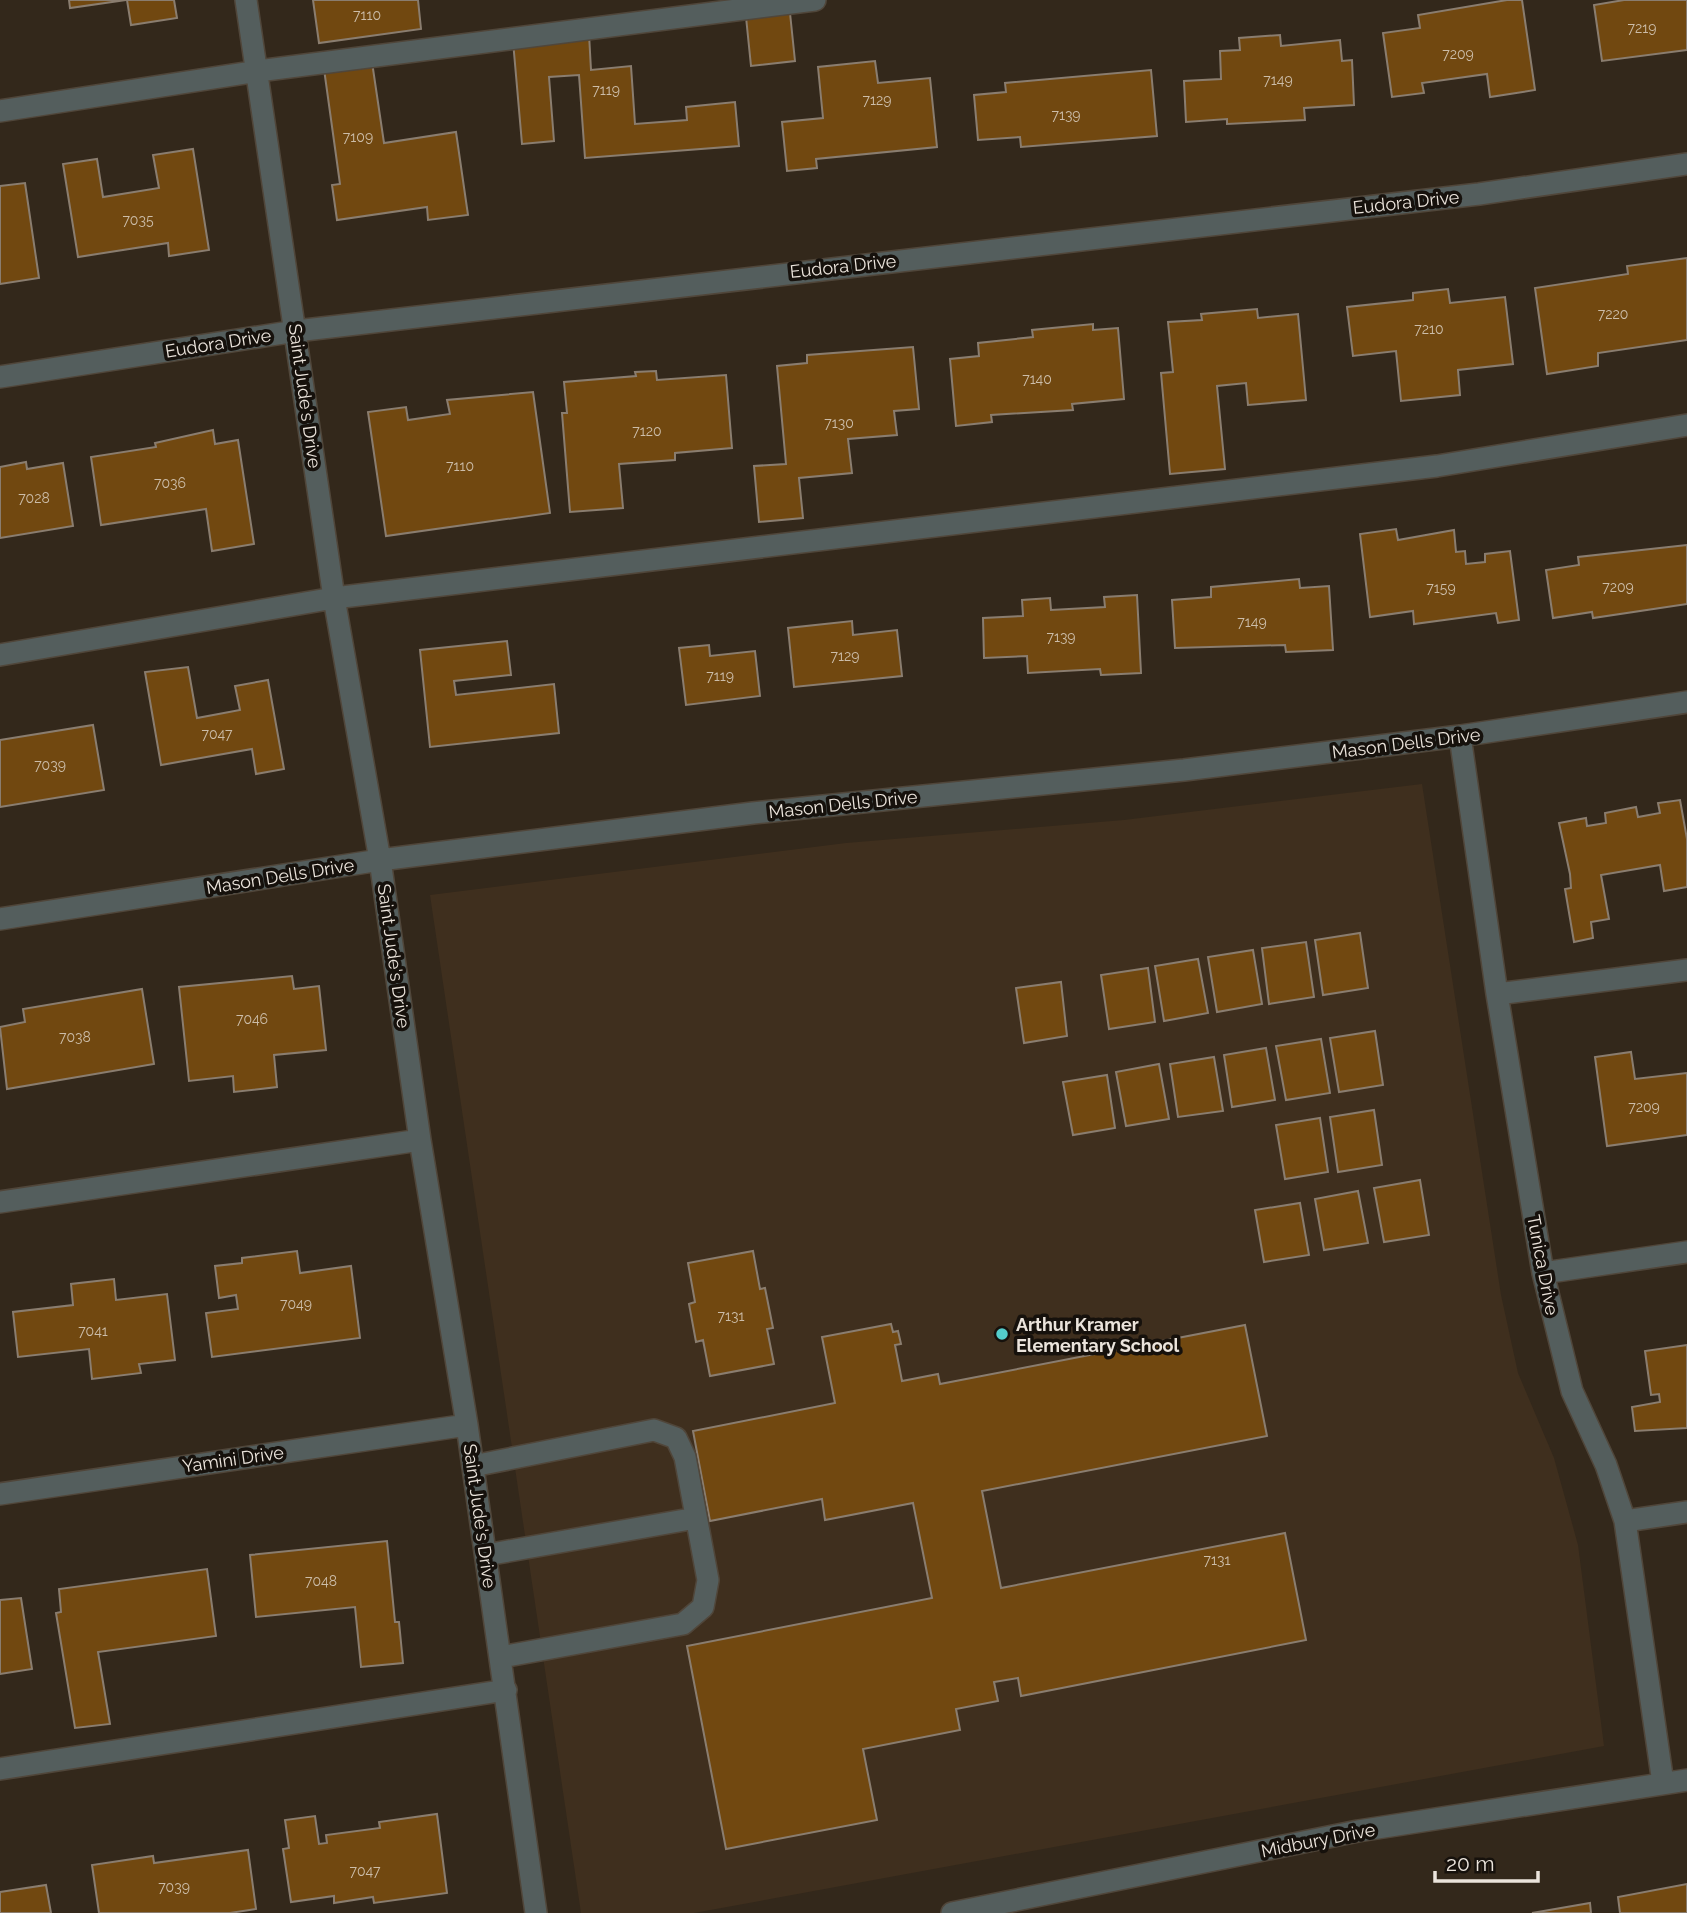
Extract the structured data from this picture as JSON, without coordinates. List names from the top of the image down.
{
  "streets": {
    "street": [
      "Eudora Drive",
      "Saint Jude's Drive",
      "Mason Dells Drive",
      "Tunica Drive",
      "Yamini Drive",
      "Midbury Drive"
    ]
  },
  "crossings": [
    ["Eudora Drive", "Saint Jude's Drive"],
    ["Saint Jude's Drive", "Mason Dells Drive"],
    ["Saint Jude's Drive", "Yamini Drive"],
    ["Mason Dells Drive", "Tunica Drive"],
    ["Tunica Drive", "Midbury Drive"]
  ],
  "places": ["Arthur Kramer Elementary School"],
  "house_numbers": [
    "7110",
    "7219",
    "7209",
    "7149",
    "7119",
    "7129",
    "7139",
    "7109",
    "7035",
    "7220",
    "7210",
    "7140",
    "7130",
    "7120",
    "7110",
    "7036",
    "7028",
    "7209",
    "7159",
    "7149",
    "7139",
    "7129",
    "7119",
    "7047",
    "7039",
    "7046",
    "7038",
    "7209",
    "7049",
    "7131",
    "7041",
    "7131",
    "7048",
    "7047",
    "7039"
  ],
  "scale_bar": "20 m"
}
